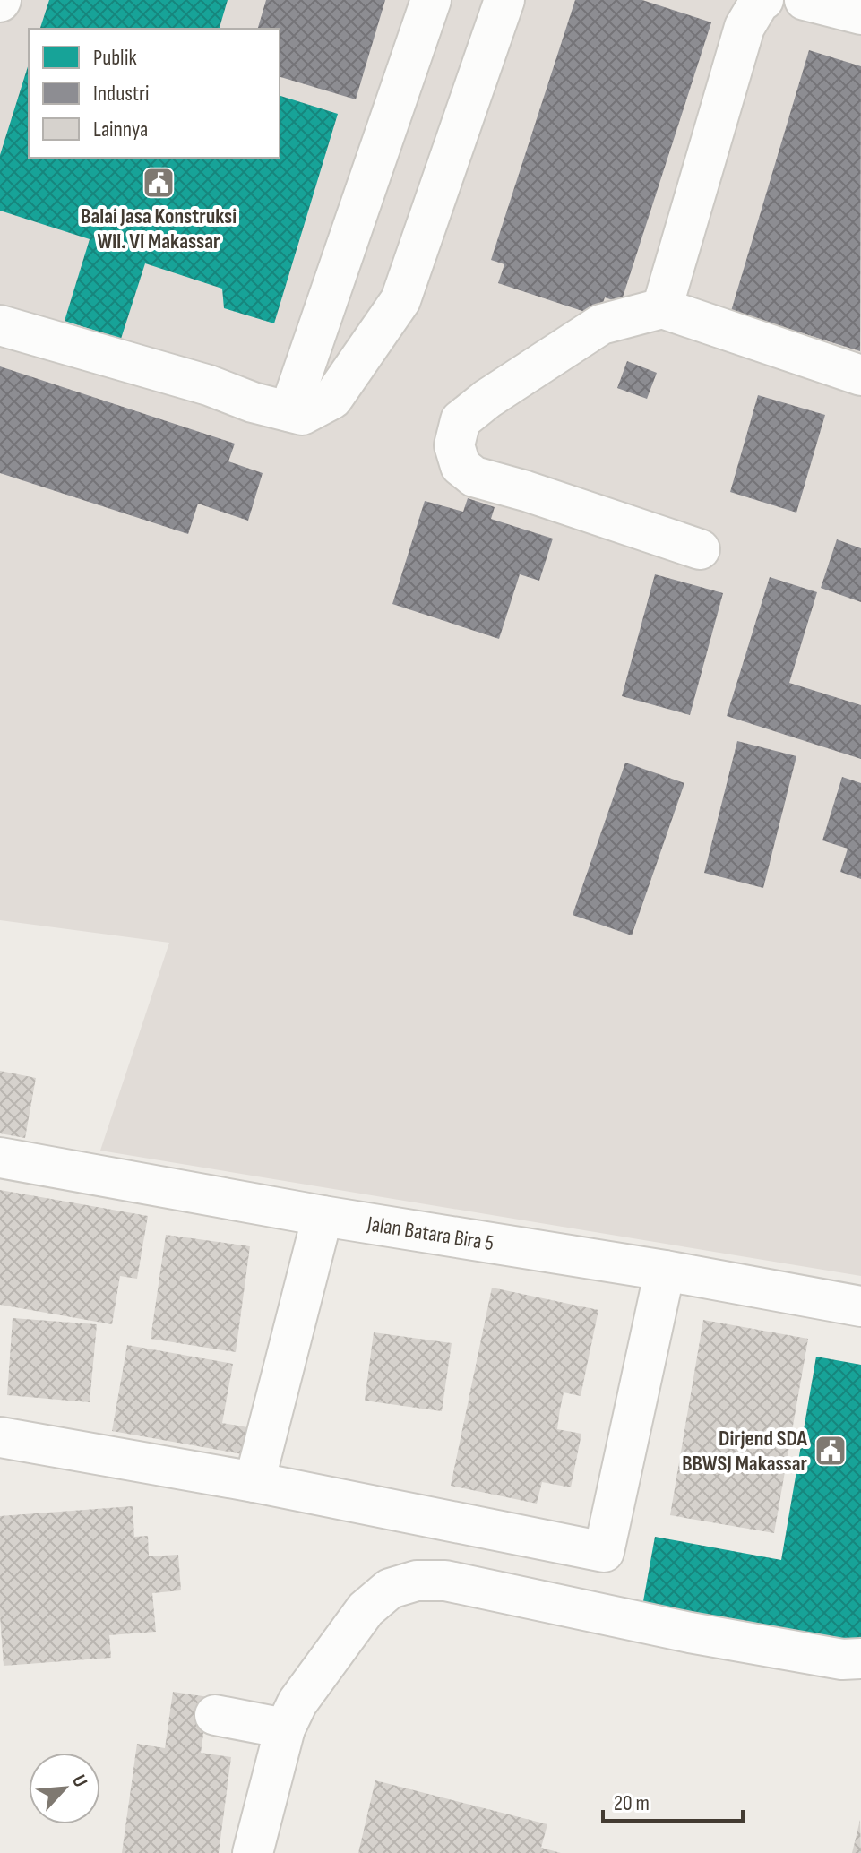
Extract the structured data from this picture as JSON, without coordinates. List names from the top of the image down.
{
  "streets": {
    "street": ["Jalan Batara Bira 5"]
  },
  "places": {
    "public building": ["Balai Jasa Konstruksi Wil. VI Makassar", "Dirjend SDA BBWSJ Makassar"]
  },
  "legend": ["Publik", "Industri", "Lainnya"],
  "scale_bar": "20 m",
  "north": "top right"
}
